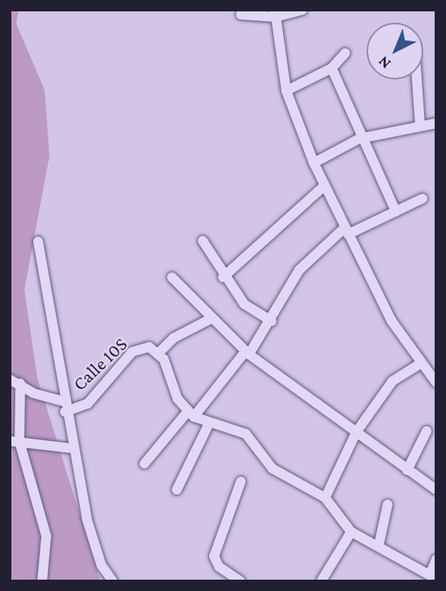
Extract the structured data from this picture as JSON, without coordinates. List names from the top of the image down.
{
  "streets": {
    "street": ["Calle 10S"]
  },
  "north": "bottom left"
}
